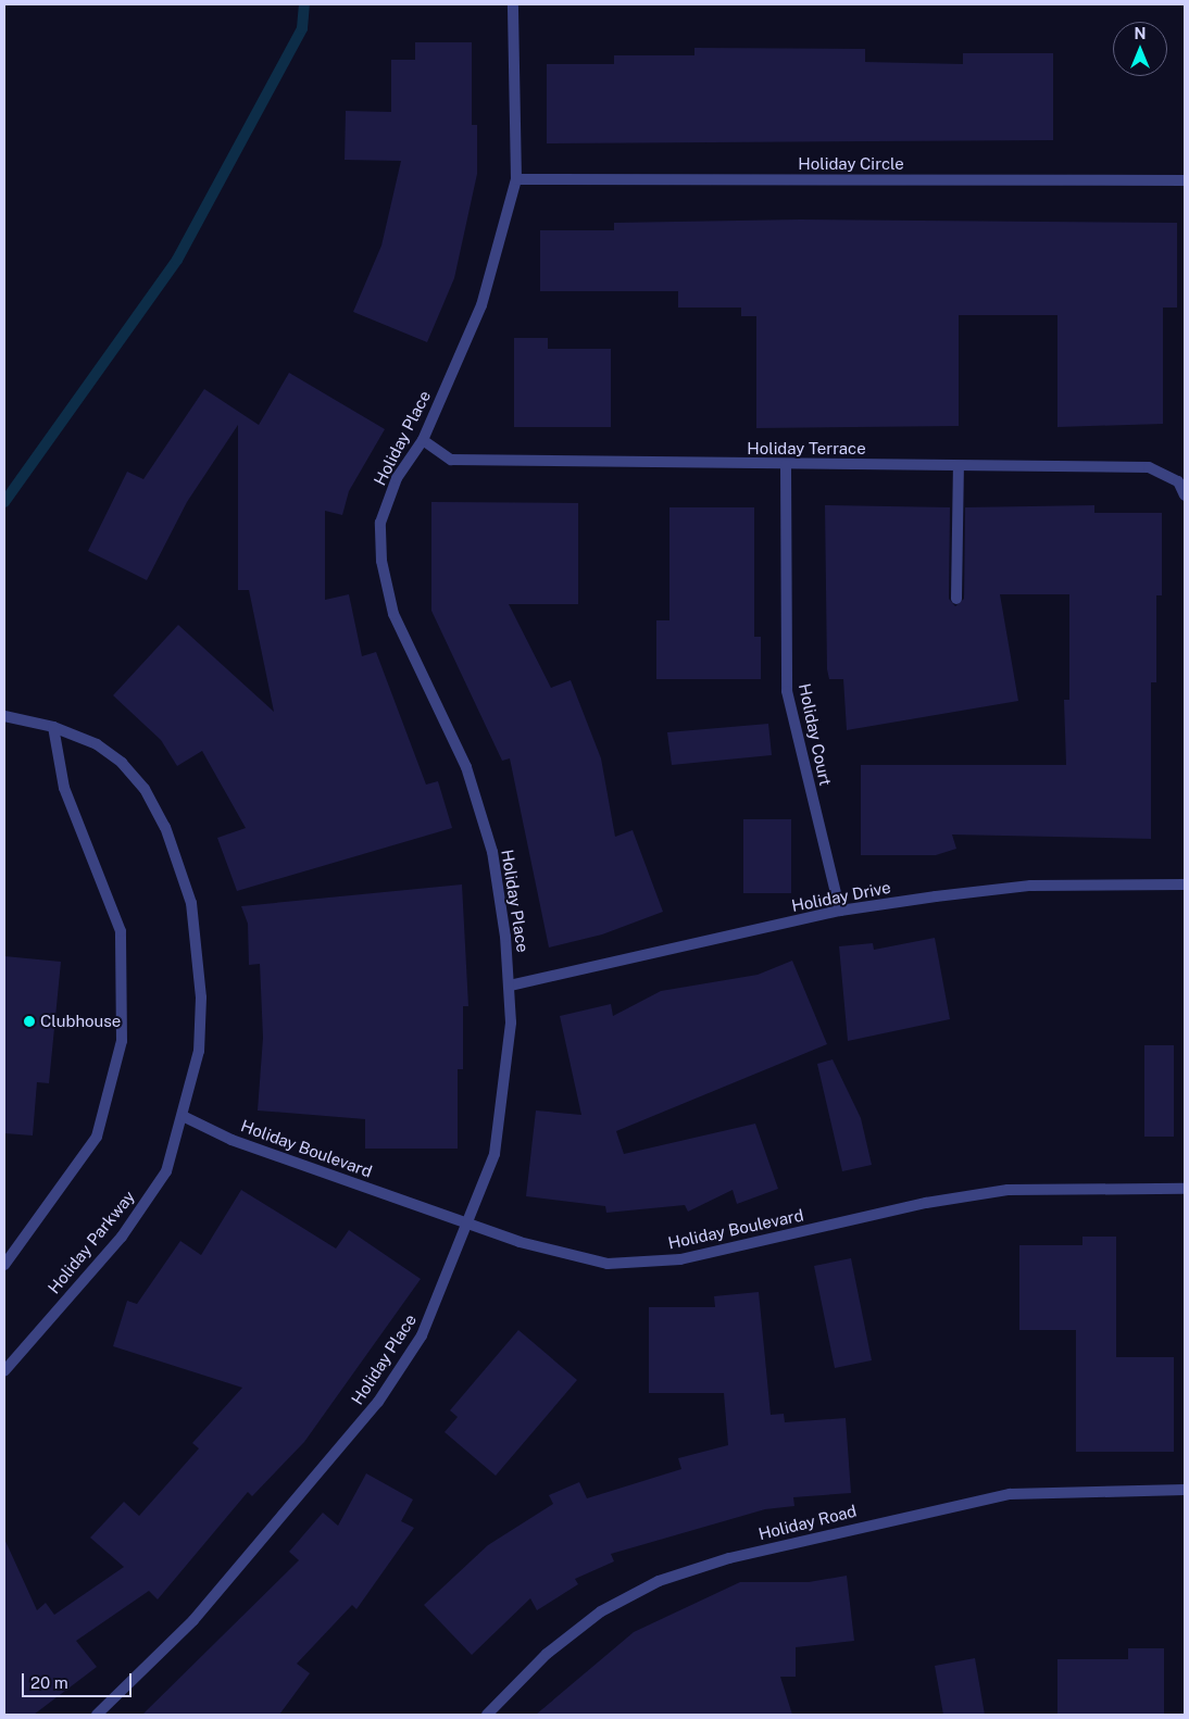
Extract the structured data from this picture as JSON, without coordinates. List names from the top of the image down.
{
  "streets": {
    "street": [
      "Holiday Circle",
      "Holiday Place",
      "Holiday Terrace",
      "Holiday Court",
      "Holiday Drive",
      "Holiday Boulevard",
      "Holiday Parkway",
      "Holiday Road"
    ]
  },
  "crossings": [
    ["Holiday Circle", "Holiday Place"],
    ["Holiday Place", "Holiday Terrace"],
    ["Holiday Place", "Holiday Drive"],
    ["Holiday Place", "Holiday Boulevard"],
    ["Holiday Terrace", "Holiday Court"],
    ["Holiday Court", "Holiday Drive"],
    ["Holiday Boulevard", "Holiday Parkway"]
  ],
  "places": ["Clubhouse"],
  "scale_bar": "20 m",
  "north": "top"
}
